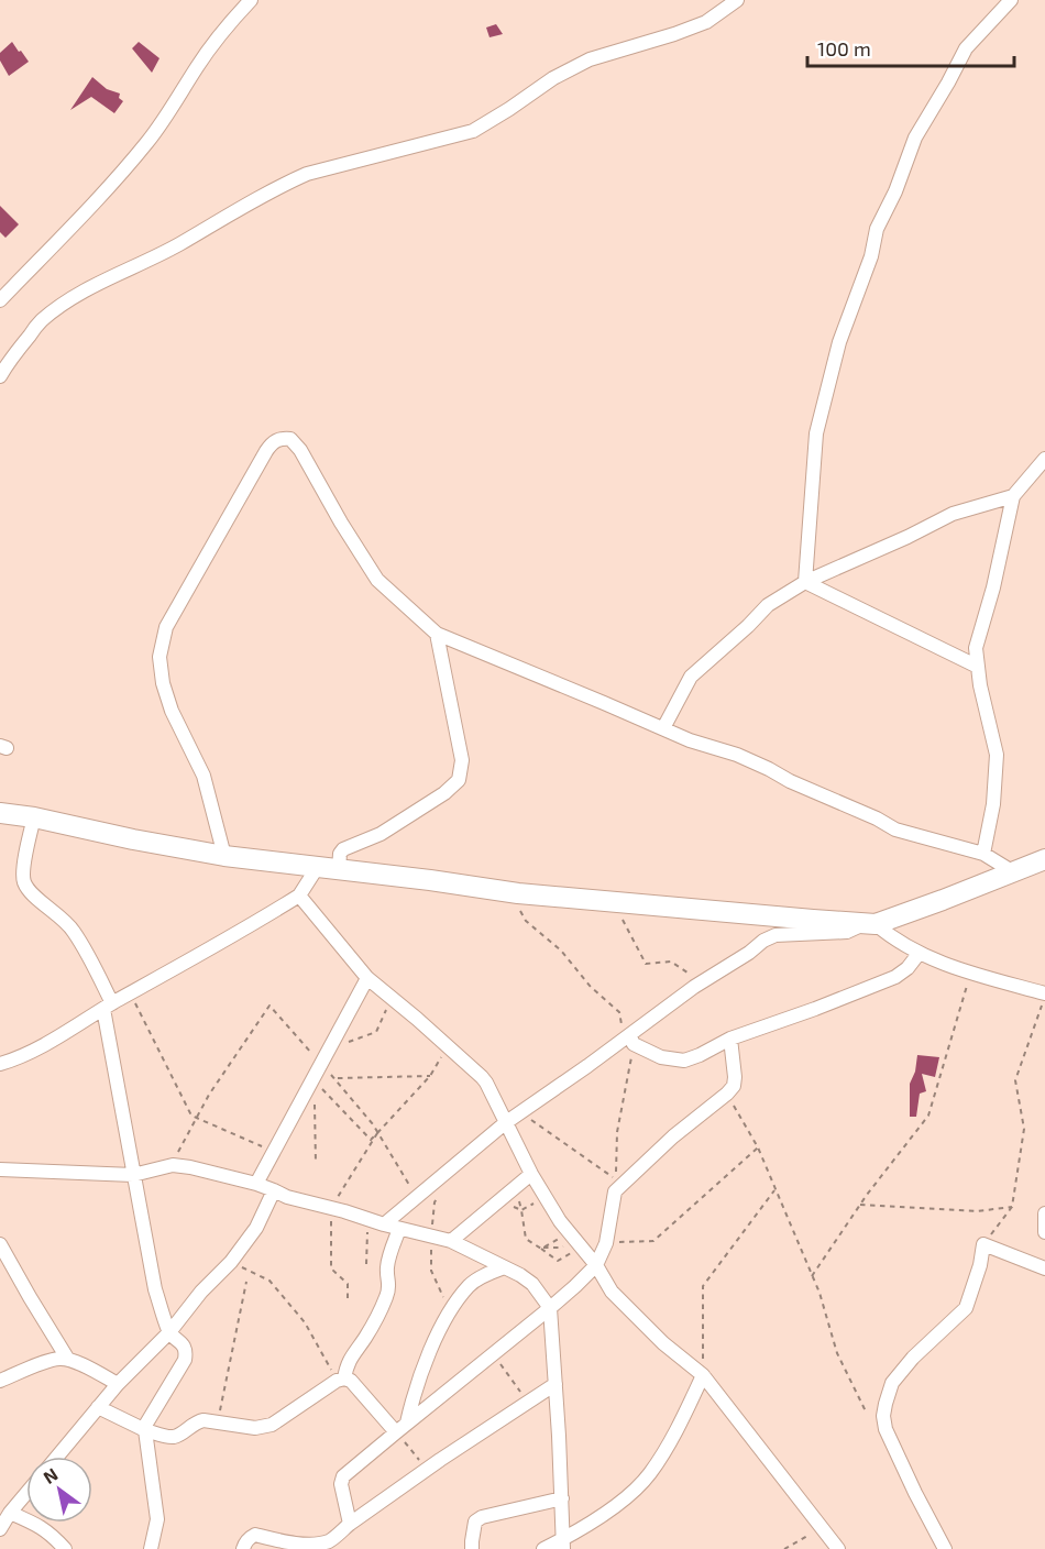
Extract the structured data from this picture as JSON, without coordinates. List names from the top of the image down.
{
  "scale_bar": "100 m",
  "north": "top left"
}
